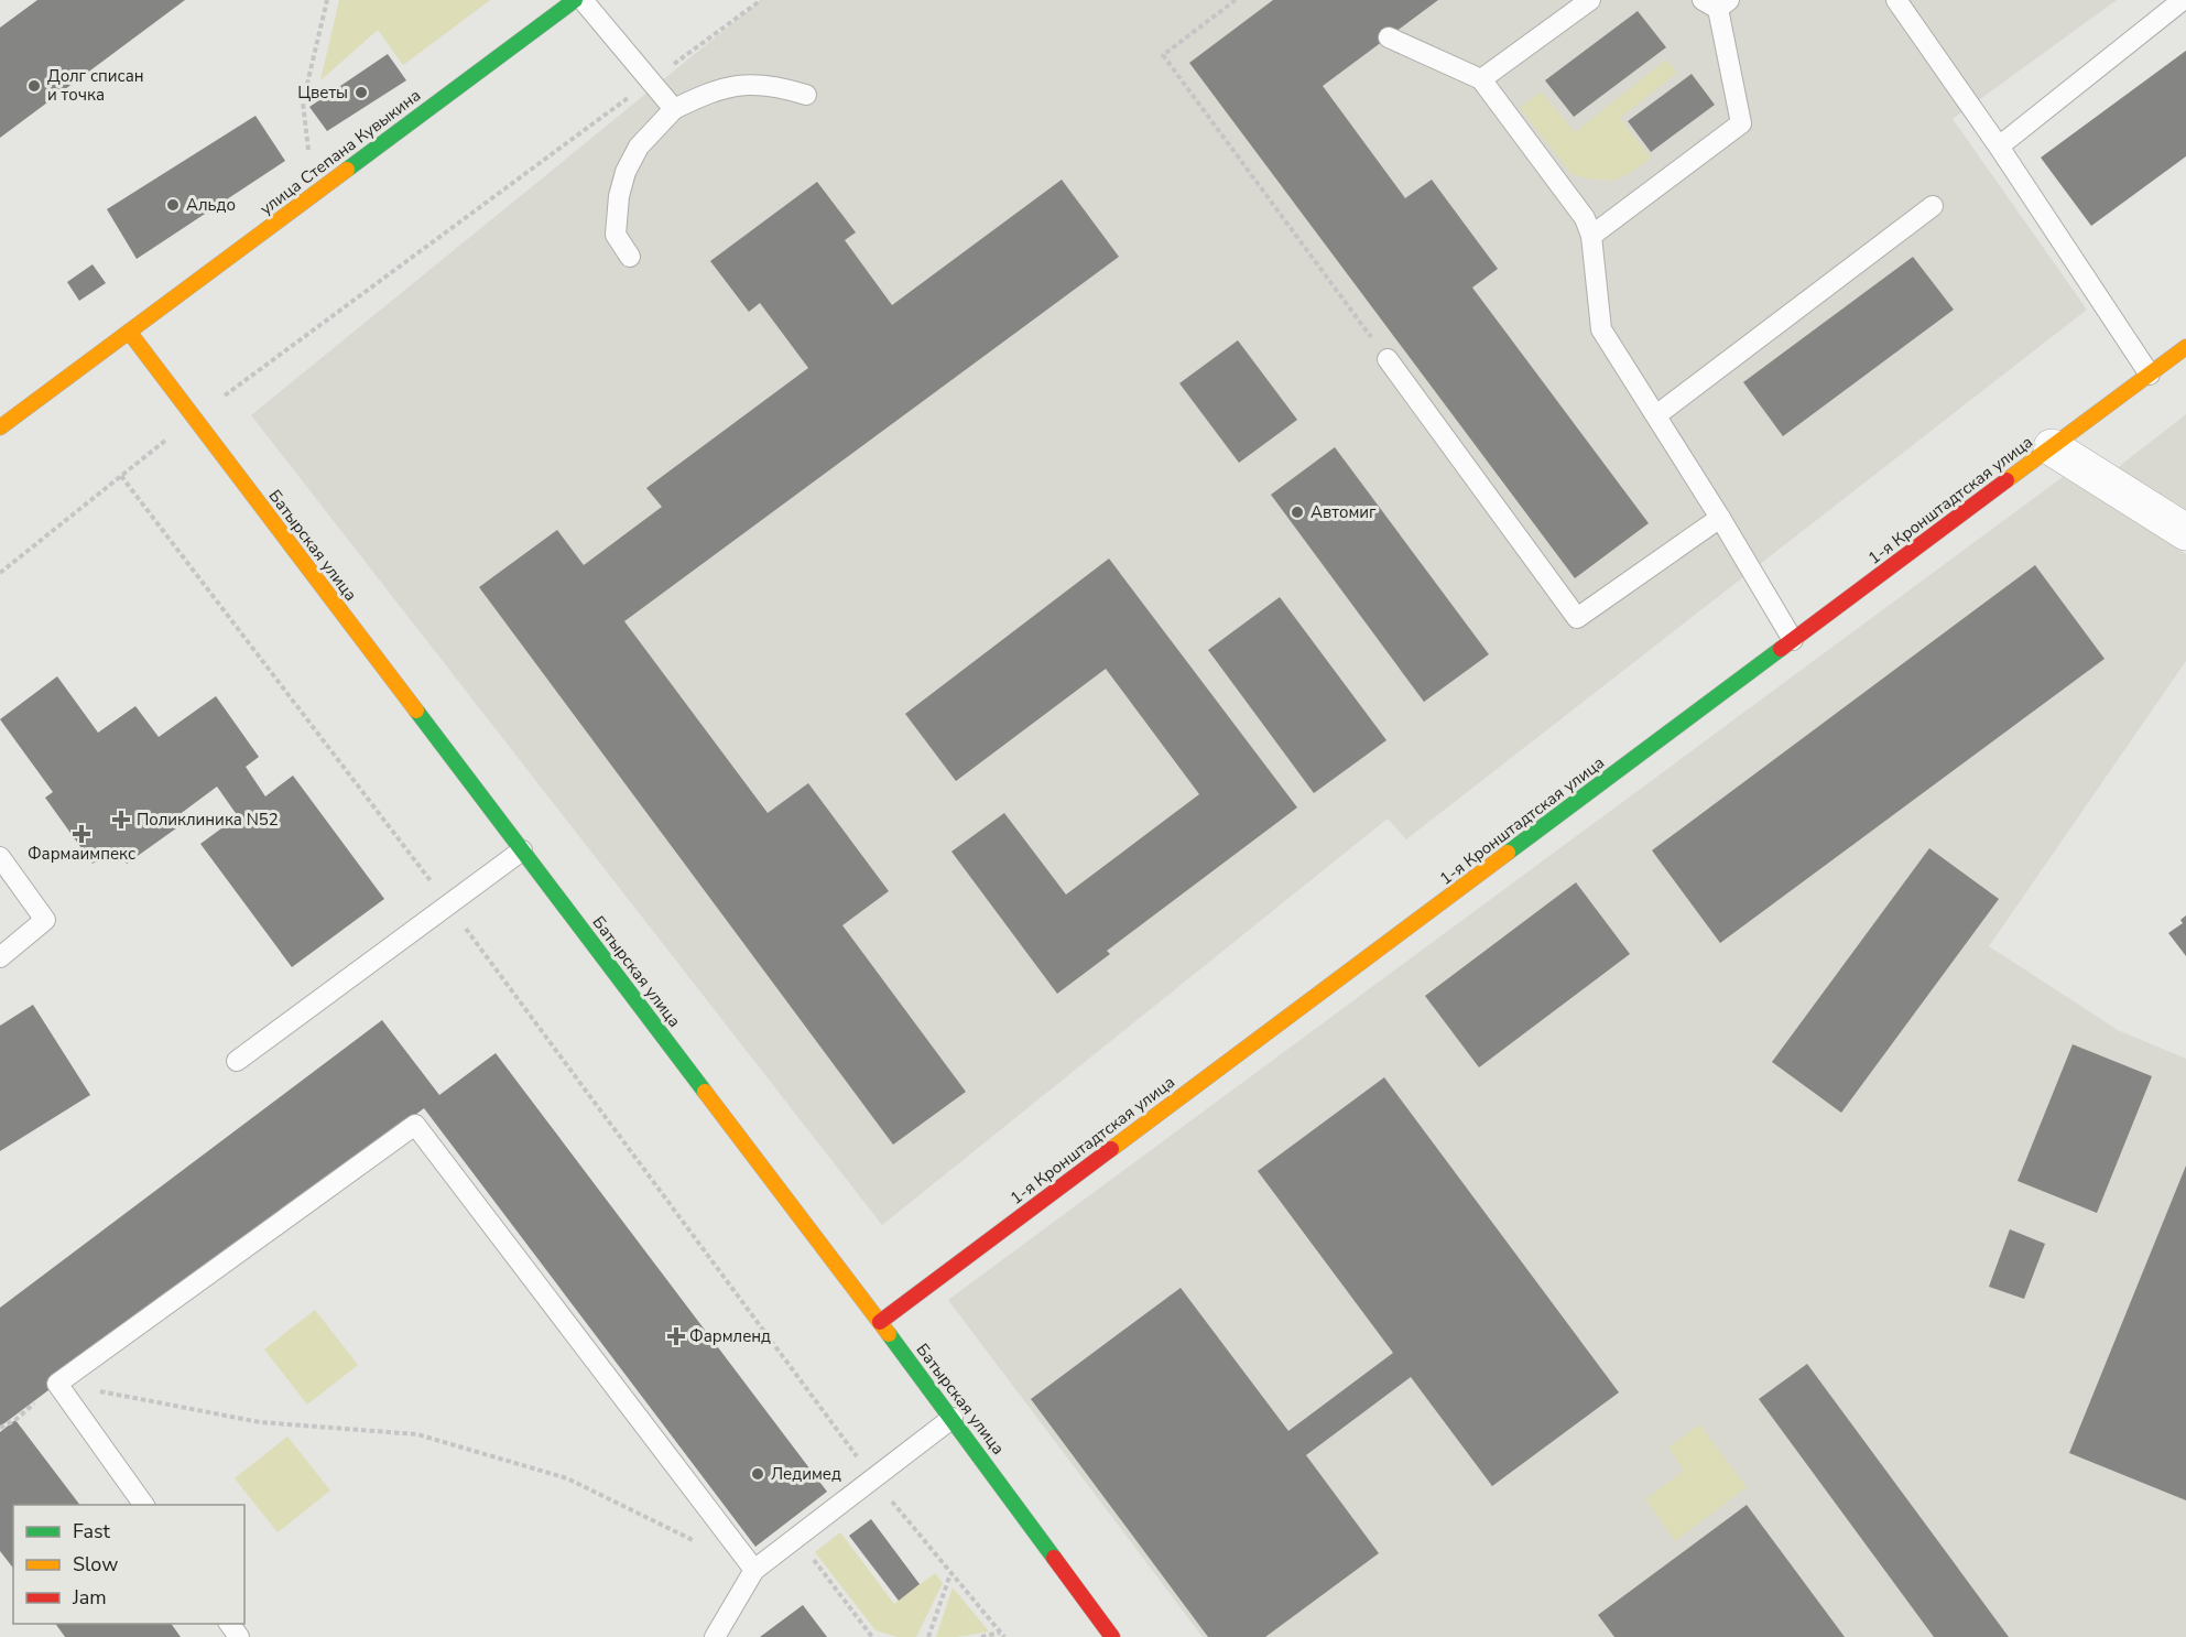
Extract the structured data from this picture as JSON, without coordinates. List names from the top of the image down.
{
  "streets": {
    "street": ["улица Степана Кувыкина", "1-я Кронштадтская улица", "Батырская улица"]
  },
  "crossings": [
    ["улица Степана Кувыкина", "Батырская улица"],
    ["1-я Кронштадтская улица", "Батырская улица"]
  ],
  "places": {
    "other": [
      "Долг списан и точка",
      "Цветы",
      "Альдо",
      "Автомиг",
      "Ледимед"
    ],
    "health": ["Поликлиника N52", "Фармаимпекс", "Фармленд"]
  },
  "legend": ["Fast", "Slow", "Jam"]
}
